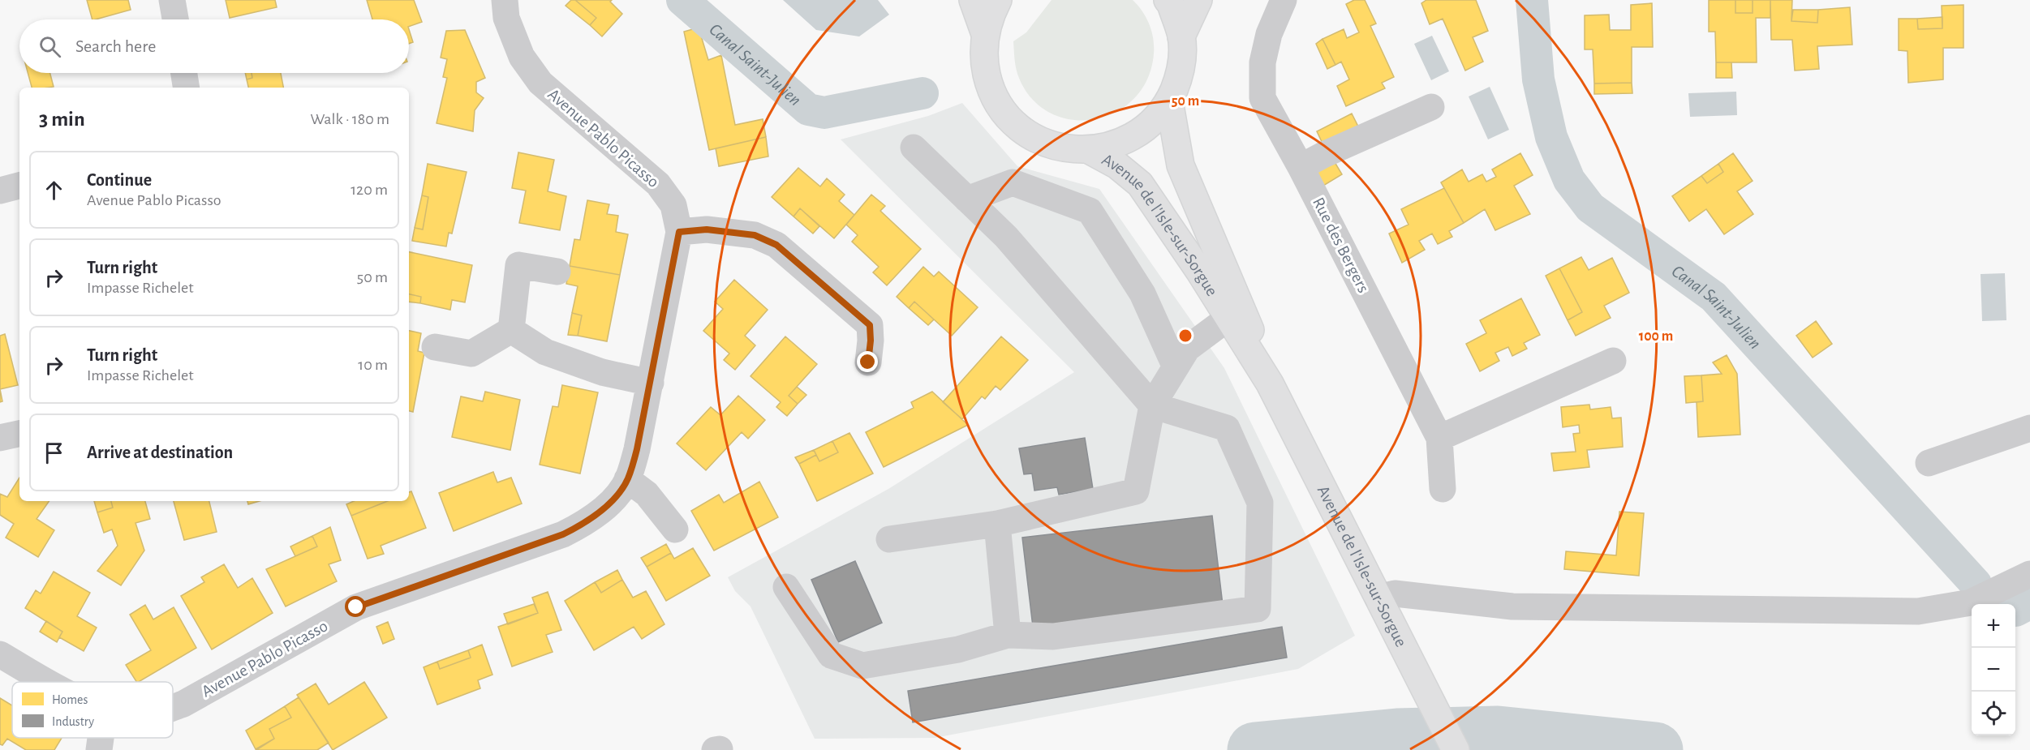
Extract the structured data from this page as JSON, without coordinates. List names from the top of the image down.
{
  "streets": {
    "main road": ["Avenue de l'Isle-sur-Sorgue"],
    "street": ["Avenue Pablo Picasso", "Rue des Bergers"]
  },
  "water": ["Canal Saint-Julien"],
  "legend": ["Homes", "Industry"],
  "page": {
    "search": "Search here",
    "heading": ["3 min", "Walk · 180 m"],
    "list": [
      ["Continue", "Avenue Pablo Picasso", "120 m"],
      ["Turn right", "Impasse Richelet", "50 m"],
      ["Turn right", "Impasse Richelet", "10 m"],
      "Arrive at destination"
    ],
    "map_buttons": ["+", "−"]
  },
  "rings": ["50 m", "100 m"]
}
